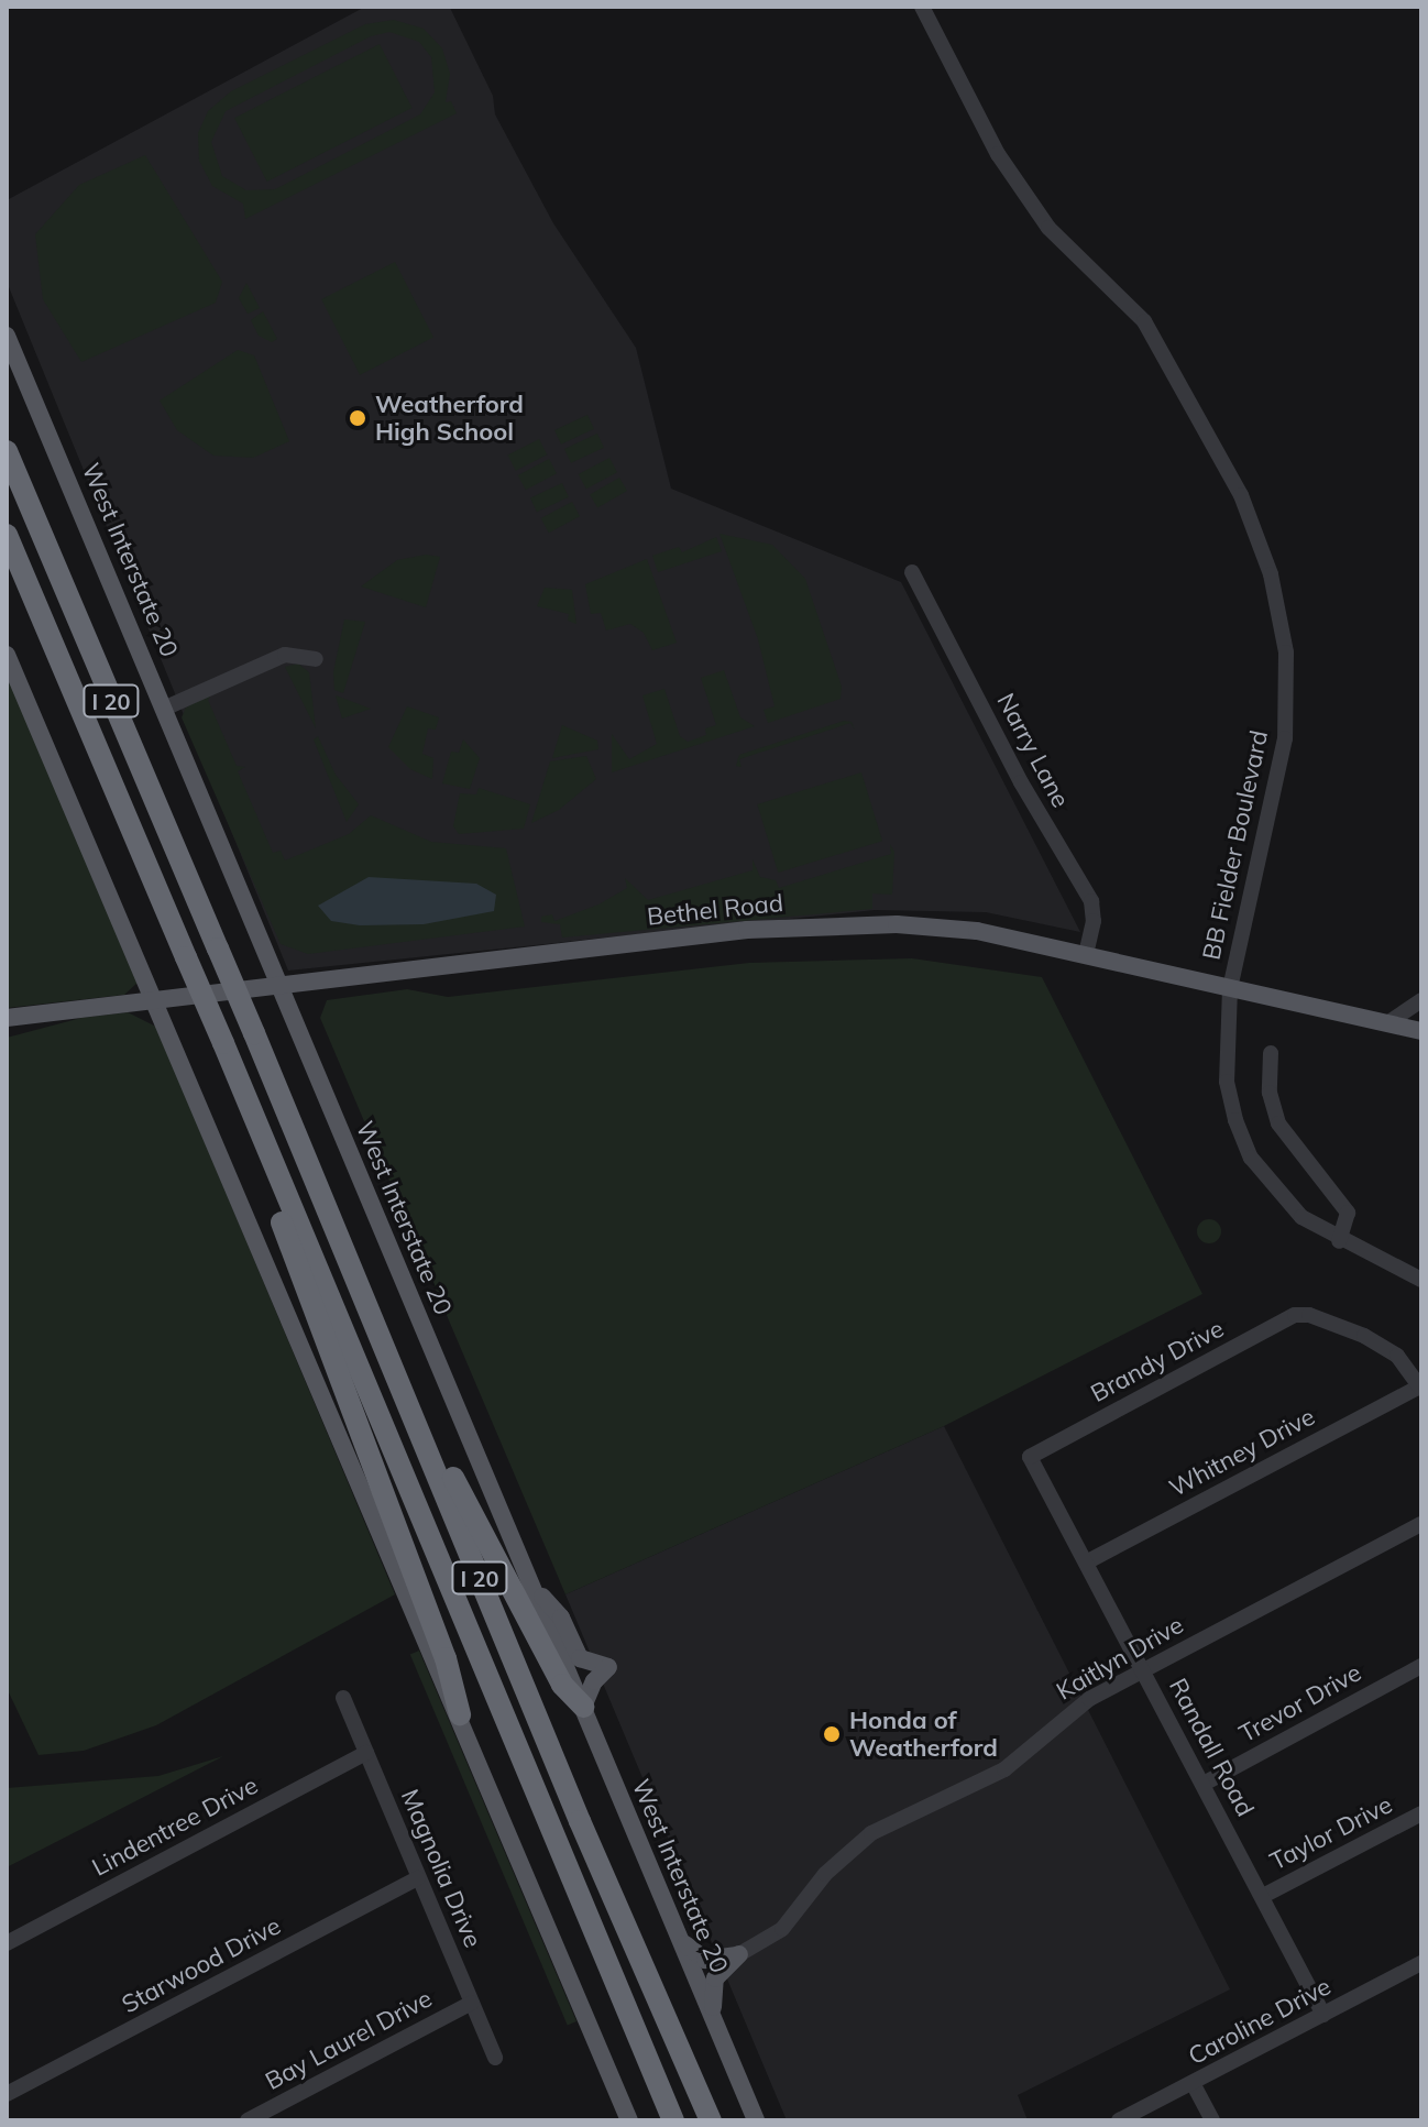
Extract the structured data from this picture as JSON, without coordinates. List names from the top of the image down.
{
  "streets": {
    "highway": ["I 20"],
    "main road": ["West Interstate 20", "Bethel Road", "Kaitlyn Drive"],
    "street": [
      "Narry Lane",
      "BB Fielder Boulevard",
      "Brandy Drive",
      "Whitney Drive",
      "Trevor Drive",
      "Randall Road",
      "Lindentree Drive",
      "Taylor Drive",
      "Magnolia Drive",
      "Starwood Drive",
      "Caroline Drive",
      "Bay Laurel Drive"
    ]
  },
  "crossings": [
    ["West Interstate 20", "Bethel Road"],
    ["West Interstate 20", "Kaitlyn Drive"],
    ["Narry Lane", "Bethel Road"],
    ["BB Fielder Boulevard", "Bethel Road"],
    ["Brandy Drive", "Whitney Drive"],
    ["Brandy Drive", "Randall Road"],
    ["Whitney Drive", "Randall Road"],
    ["Kaitlyn Drive", "Randall Road"],
    ["Trevor Drive", "Randall Road"],
    ["Randall Road", "Taylor Drive"],
    ["Randall Road", "Caroline Drive"],
    ["Lindentree Drive", "Magnolia Drive"],
    ["Magnolia Drive", "Starwood Drive"],
    ["Magnolia Drive", "Bay Laurel Drive"]
  ],
  "places": ["Weatherford High School", "Honda of Weatherford"]
}
